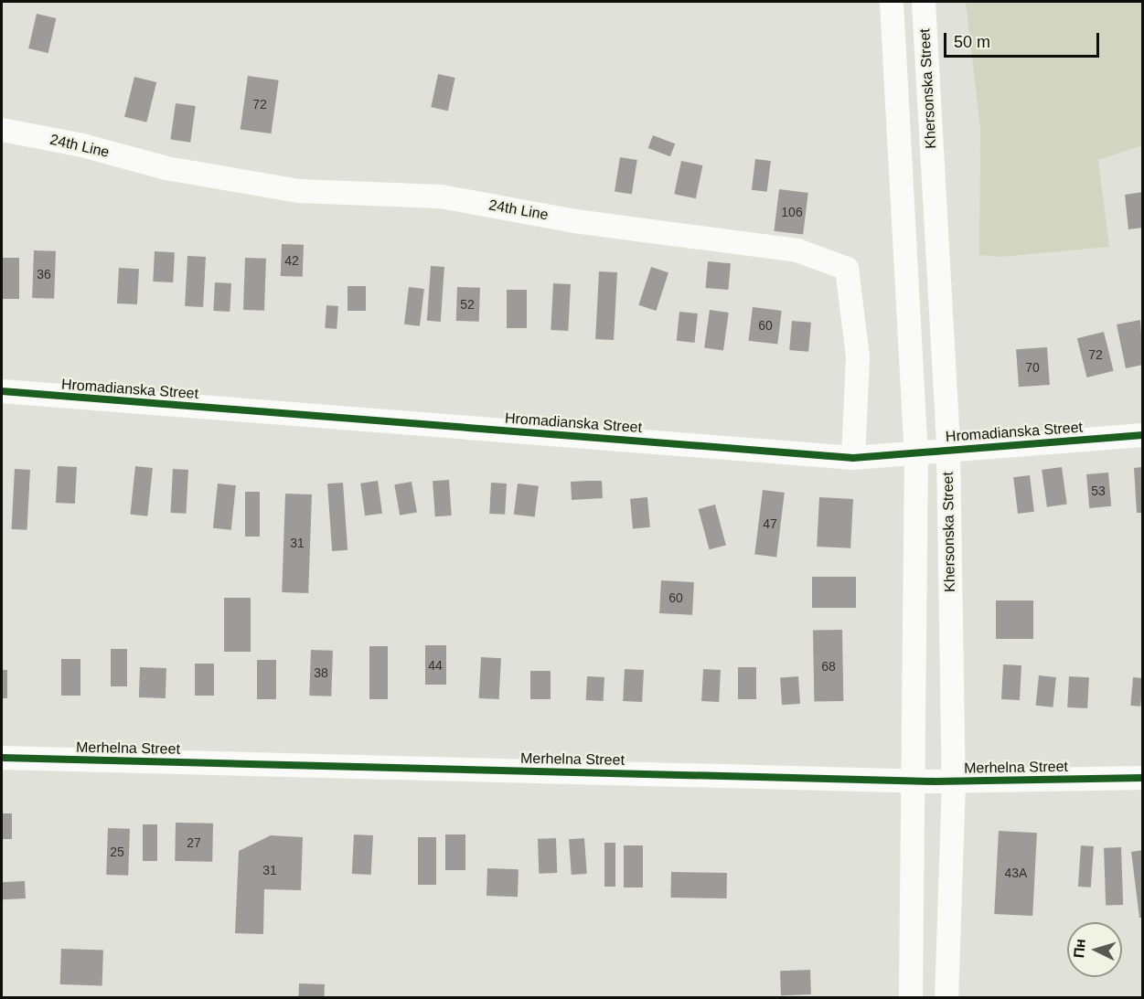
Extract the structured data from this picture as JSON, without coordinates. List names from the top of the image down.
{
  "streets": {
    "street": [
      "Khersonska Street",
      "24th Line",
      "Hromadianska Street",
      "Merhelna Street"
    ]
  },
  "crossings": [
    ["Khersonska Street", "Hromadianska Street"],
    ["Khersonska Street", "Merhelna Street"],
    ["24th Line", "Hromadianska Street"]
  ],
  "house_numbers": [
    "72",
    "106",
    "42",
    "36",
    "52",
    "60",
    "72",
    "70",
    "53",
    "47",
    "31",
    "60",
    "44",
    "68",
    "38",
    "27",
    "25",
    "31",
    "43А"
  ],
  "scale_bar": "50 m",
  "north": "left"
}
